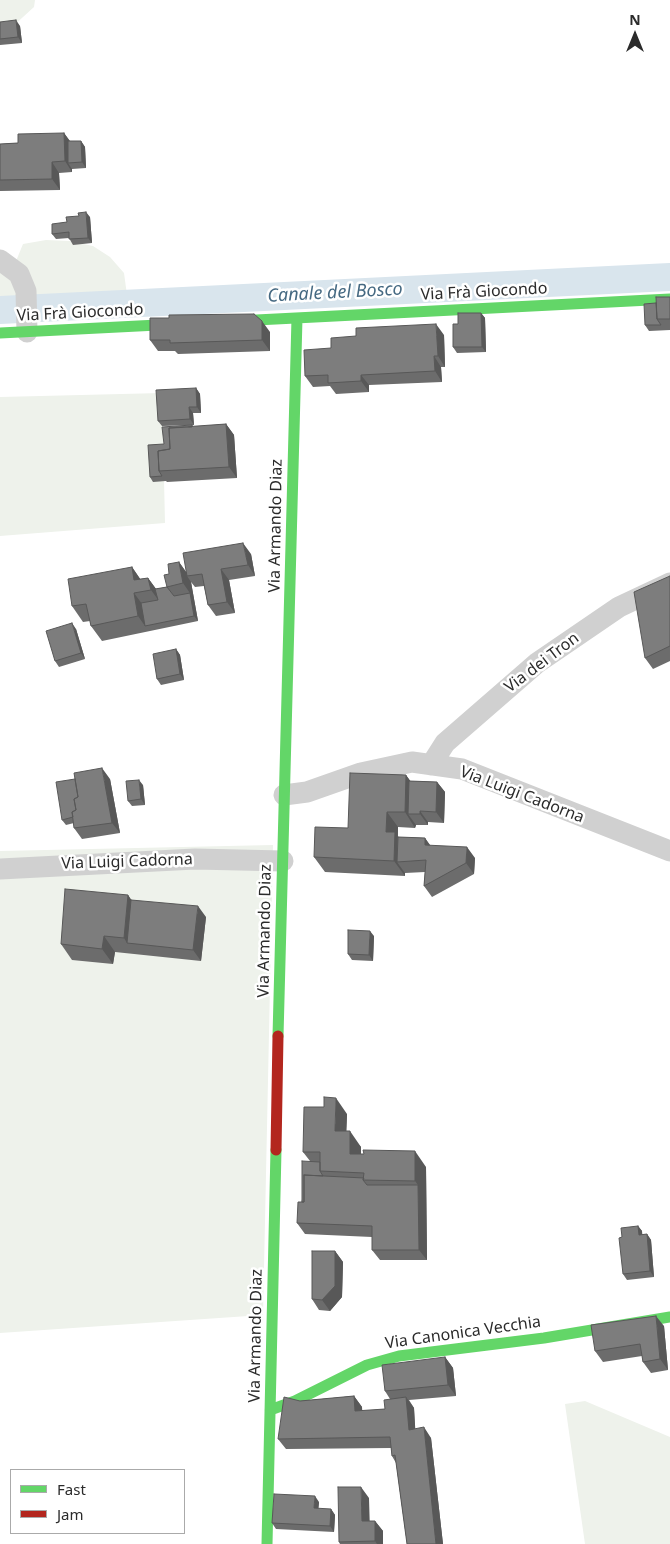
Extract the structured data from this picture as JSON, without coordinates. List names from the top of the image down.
{
  "streets": {
    "street": [
      "Via Frà Giocondo",
      "Via Armando Diaz",
      "Via dei Tron",
      "Via Luigi Cadorna",
      "Via Canonica Vecchia"
    ]
  },
  "crossings": [
    ["Via Frà Giocondo", "Via Armando Diaz"],
    ["Via Armando Diaz", "Via Luigi Cadorna"],
    ["Via Armando Diaz", "Via Canonica Vecchia"],
    ["Via dei Tron", "Via Luigi Cadorna"]
  ],
  "water": ["Canale del Bosco"],
  "legend": ["Fast", "Jam"],
  "north": "top"
}
